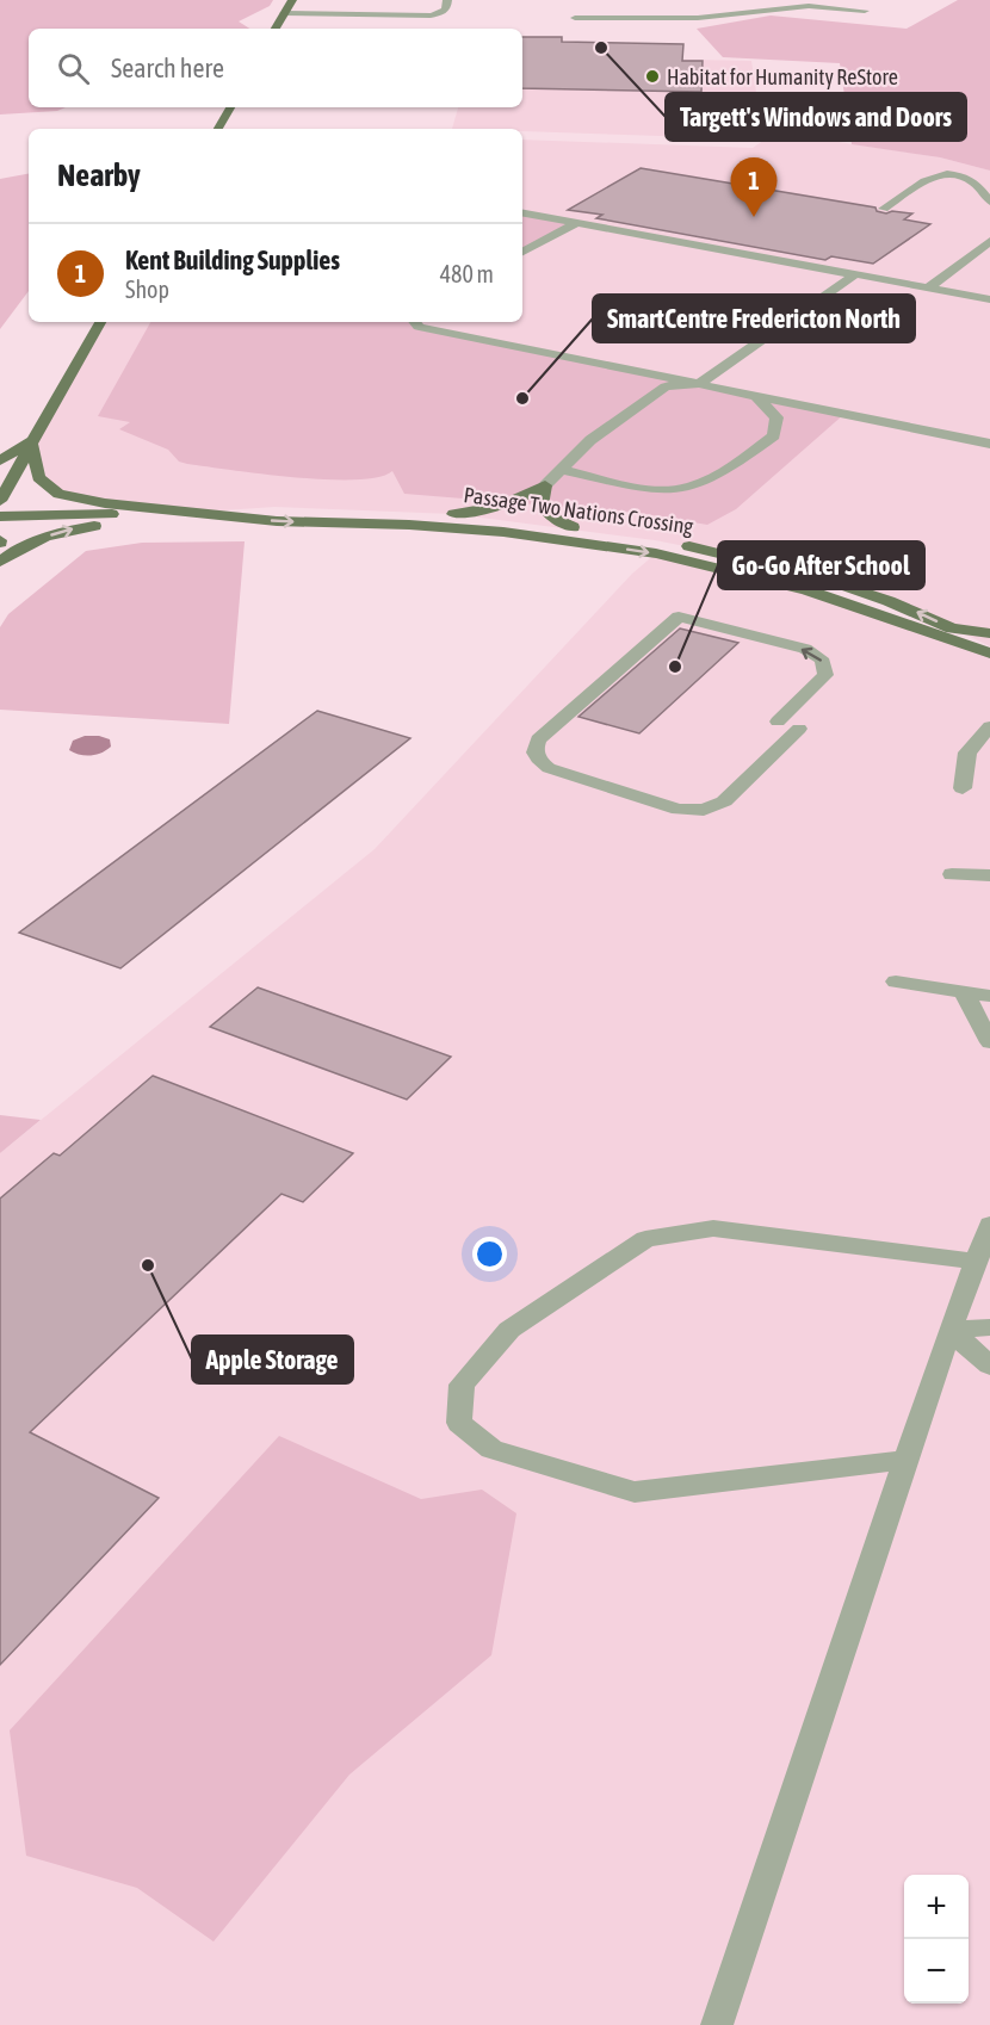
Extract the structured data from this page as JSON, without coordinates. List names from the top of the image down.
{
  "streets": {
    "main road": ["Passage Two Nations Crossing"]
  },
  "places": [
    "Targett's Windows and Doors",
    "Habitat for Humanity ReStore",
    "SmartCentre Fredericton North",
    "Go-Go After School",
    "Apple Storage"
  ],
  "page": {
    "search": "Search here",
    "heading": "Nearby",
    "pins": "1",
    "list": [
      {
        "mark": "1",
        "name": "Kent Building Supplies",
        "note": "Shop",
        "value": "480 m"
      }
    ],
    "map_buttons": ["+", "−"]
  }
}
